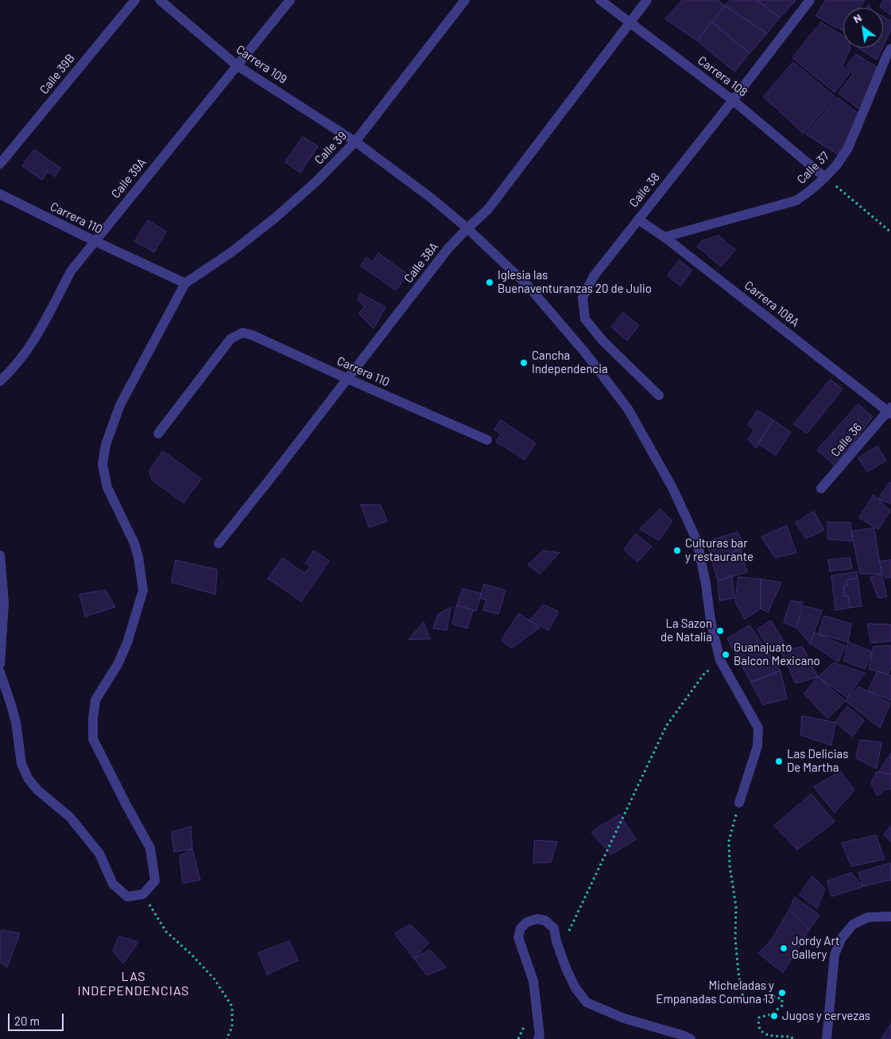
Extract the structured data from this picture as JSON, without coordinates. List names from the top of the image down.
{
  "streets": {
    "street": [
      "Carrera 109",
      "Calle 39B",
      "Carrera 108",
      "Calle 39",
      "Calle 37",
      "Calle 39A",
      "Calle 38",
      "Carrera 110",
      "Calle 38A",
      "Carrera 108A",
      "Calle 36"
    ]
  },
  "crossings": [
    ["Carrera 109", "Calle 39"],
    ["Carrera 109", "Calle 39A"],
    ["Carrera 109", "Calle 38A"],
    ["Carrera 108", "Calle 37"],
    ["Carrera 108", "Calle 38"],
    ["Carrera 108", "Calle 38A"],
    ["Calle 39", "Carrera 110"],
    ["Calle 37", "Carrera 108A"],
    ["Calle 39A", "Carrera 110"],
    ["Calle 38", "Carrera 108A"],
    ["Carrera 110", "Calle 38A"],
    ["Carrera 108A", "Calle 36"]
  ],
  "districts": ["LAS INDEPENDENCIAS"],
  "places": [
    "Iglesia las Buenaventuranzas 20 de Julio",
    "Cancha Independencia",
    "Culturas bar y restaurante",
    "La Sazon de Natalia",
    "Guanajuato Balcon Mexicano",
    "Las Delicias De Martha",
    "Jordy Art Gallery",
    "Micheladas y Empanadas Comuna 13",
    "Jugos y cervezas"
  ],
  "scale_bar": "20 m",
  "north": "top left"
}
